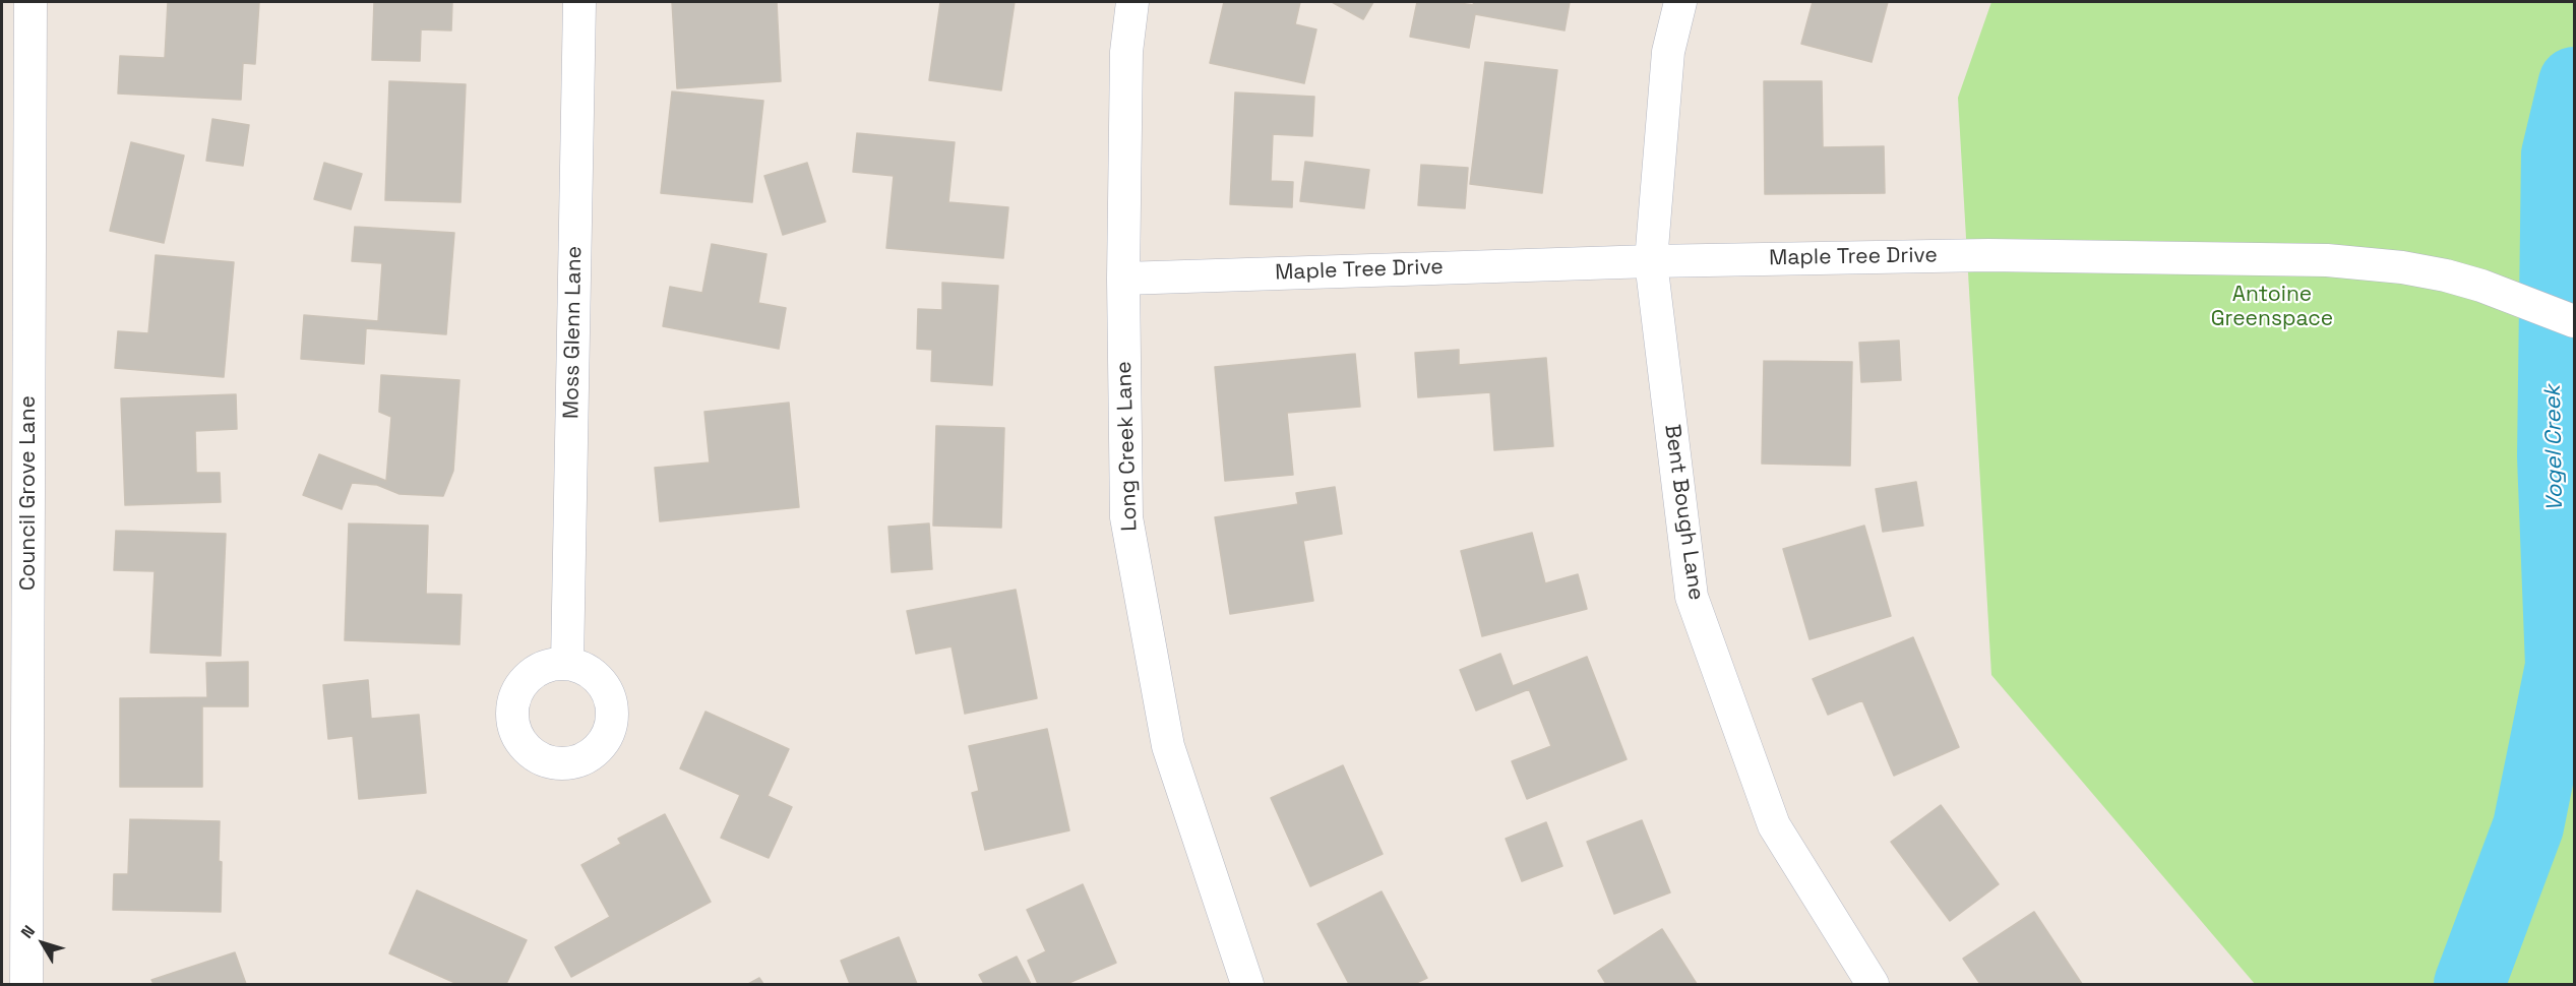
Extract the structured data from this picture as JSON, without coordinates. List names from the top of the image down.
{
  "streets": {
    "street": [
      "Maple Tree Drive",
      "Moss Glenn Lane",
      "Long Creek Lane",
      "Council Grove Lane",
      "Bent Bough Lane"
    ]
  },
  "crossings": [
    ["Maple Tree Drive", "Long Creek Lane"],
    ["Maple Tree Drive", "Bent Bough Lane"]
  ],
  "water": ["Vogel Creek"],
  "parks": ["Antoine Greenspace"],
  "north": "top left"
}
